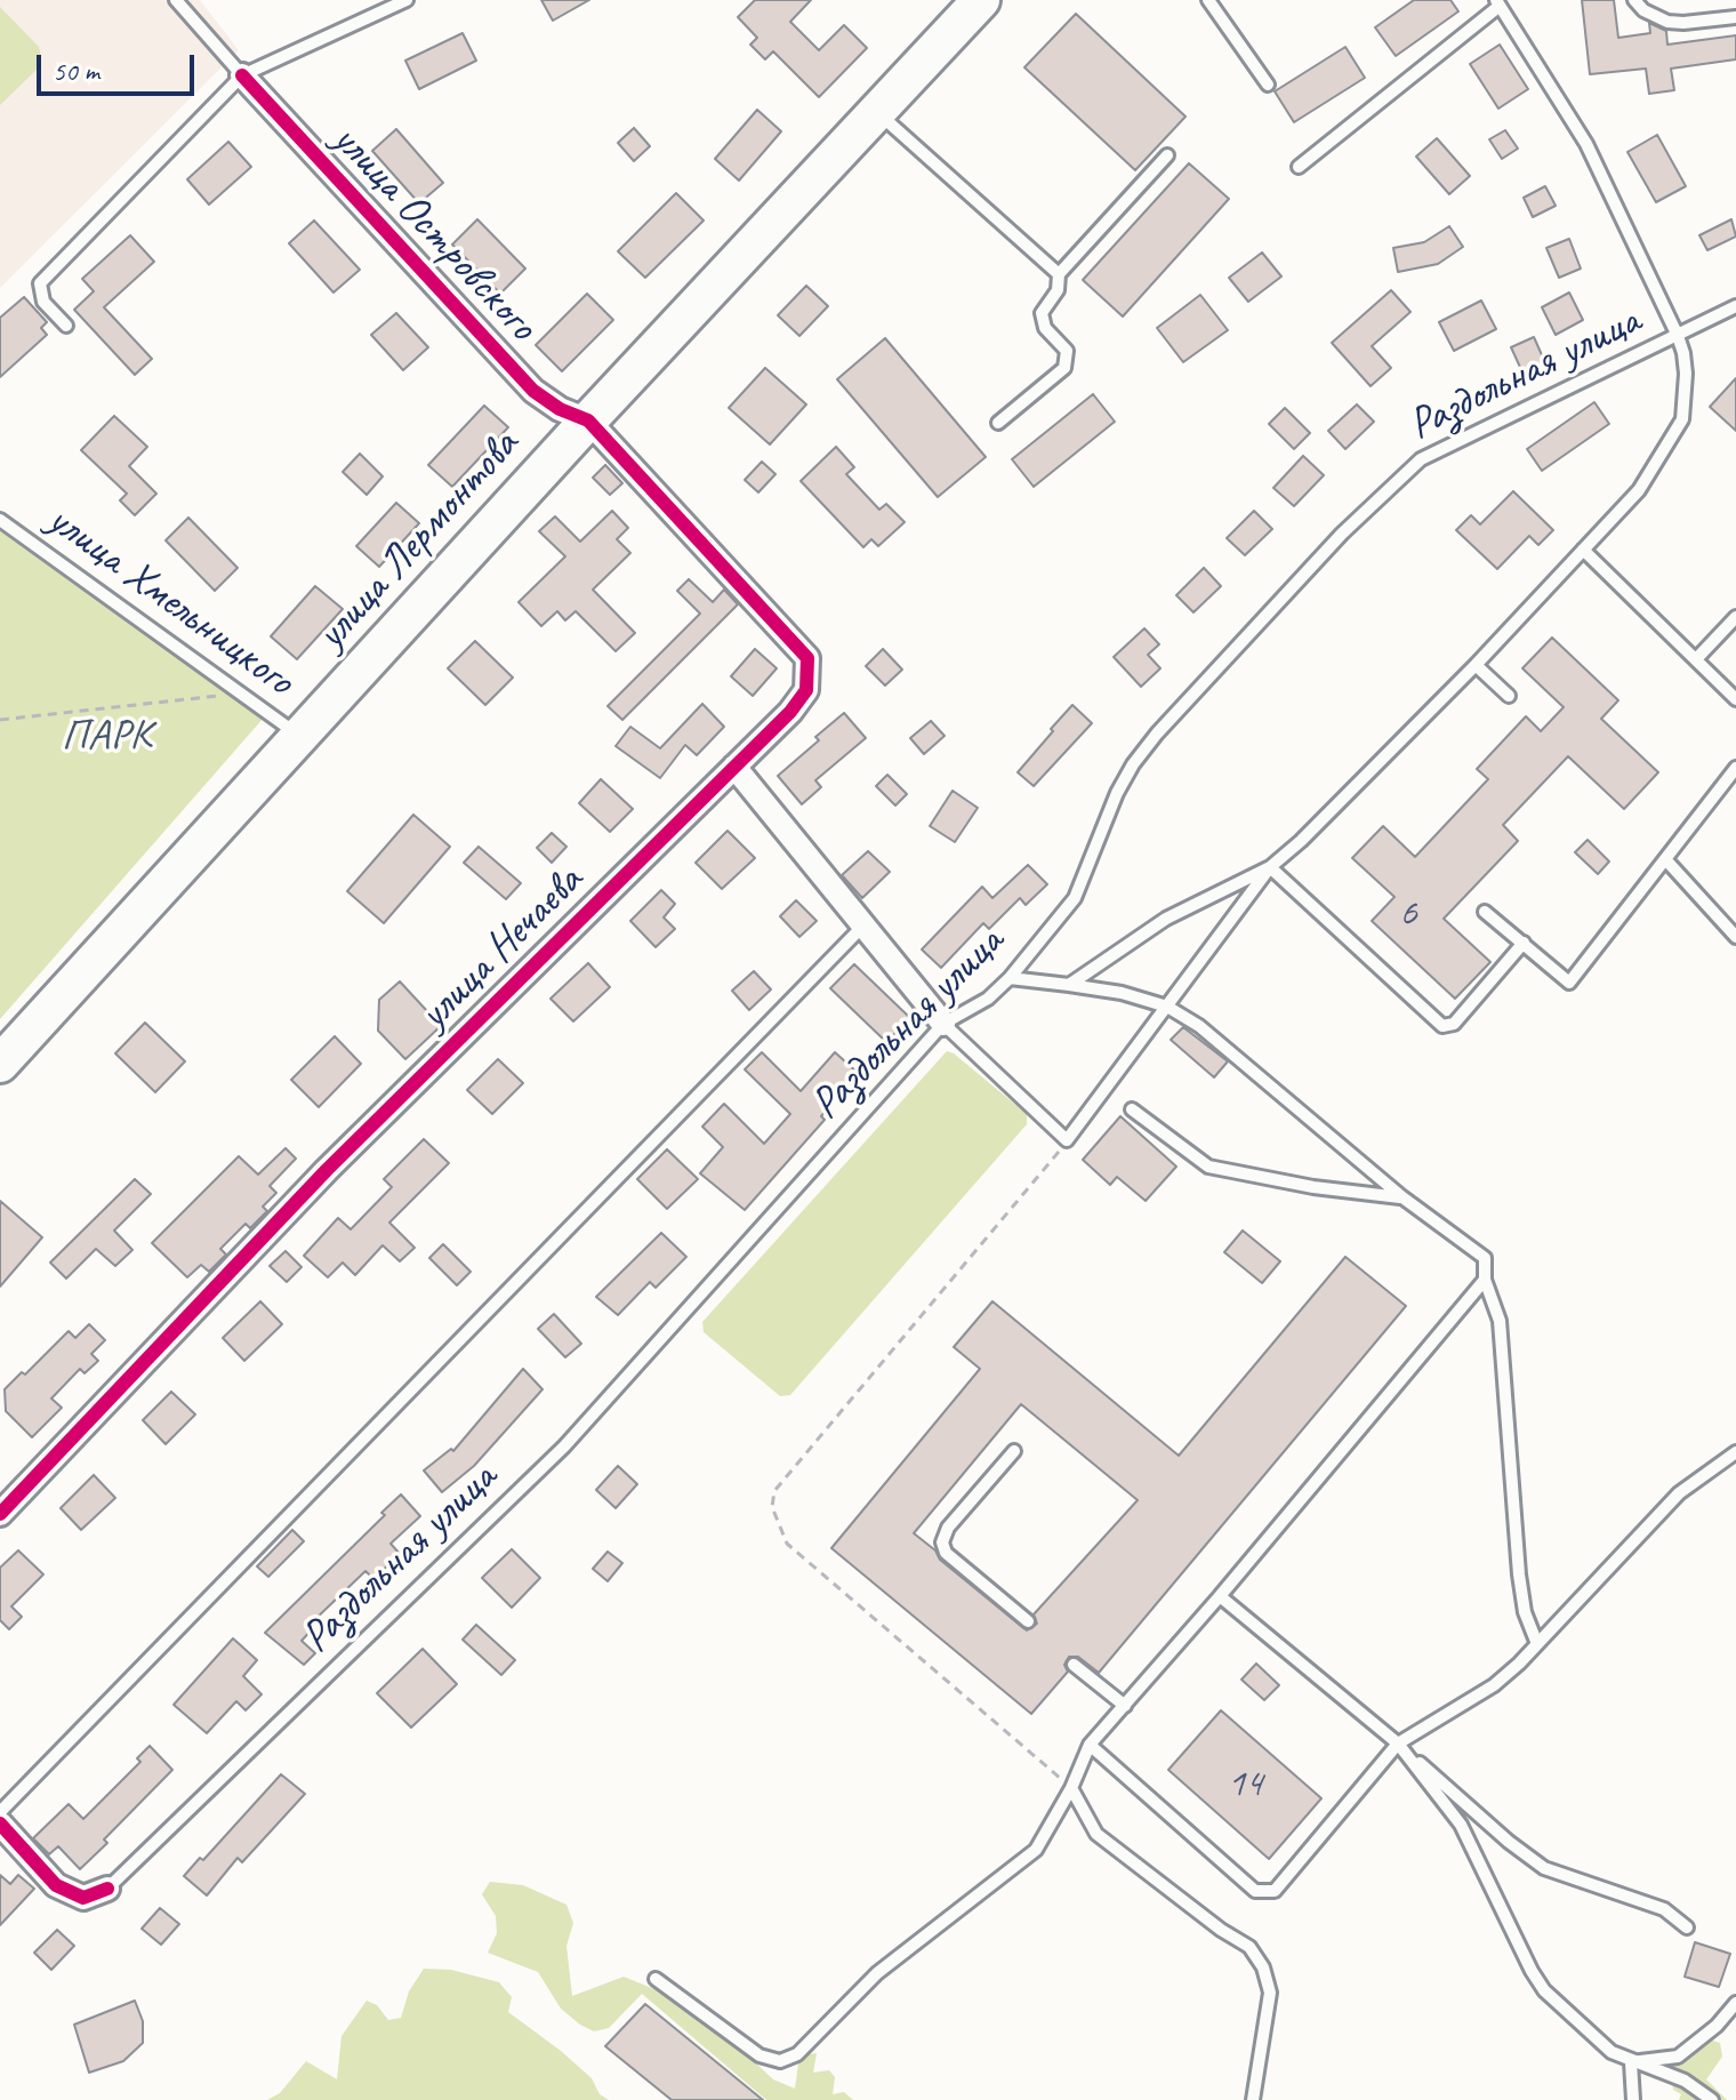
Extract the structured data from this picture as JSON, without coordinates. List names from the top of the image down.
{
  "streets": {
    "main road": ["улица Лермонтова"],
    "street": ["улица Островского", "улица Нечаева"],
    "lane": ["Раздольная улица", "улица Хмельницкого"]
  },
  "crossings": [
    ["улица Островского", "улица Лермонтова"],
    ["улица Островского", "улица Нечаева"],
    ["улица Лермонтова", "улица Хмельницкого"],
    ["улица Лермонтова", "улица Нечаева"]
  ],
  "parks": ["ПАРК"],
  "house_numbers": ["6", "14"],
  "scale_bar": "50 m"
}
